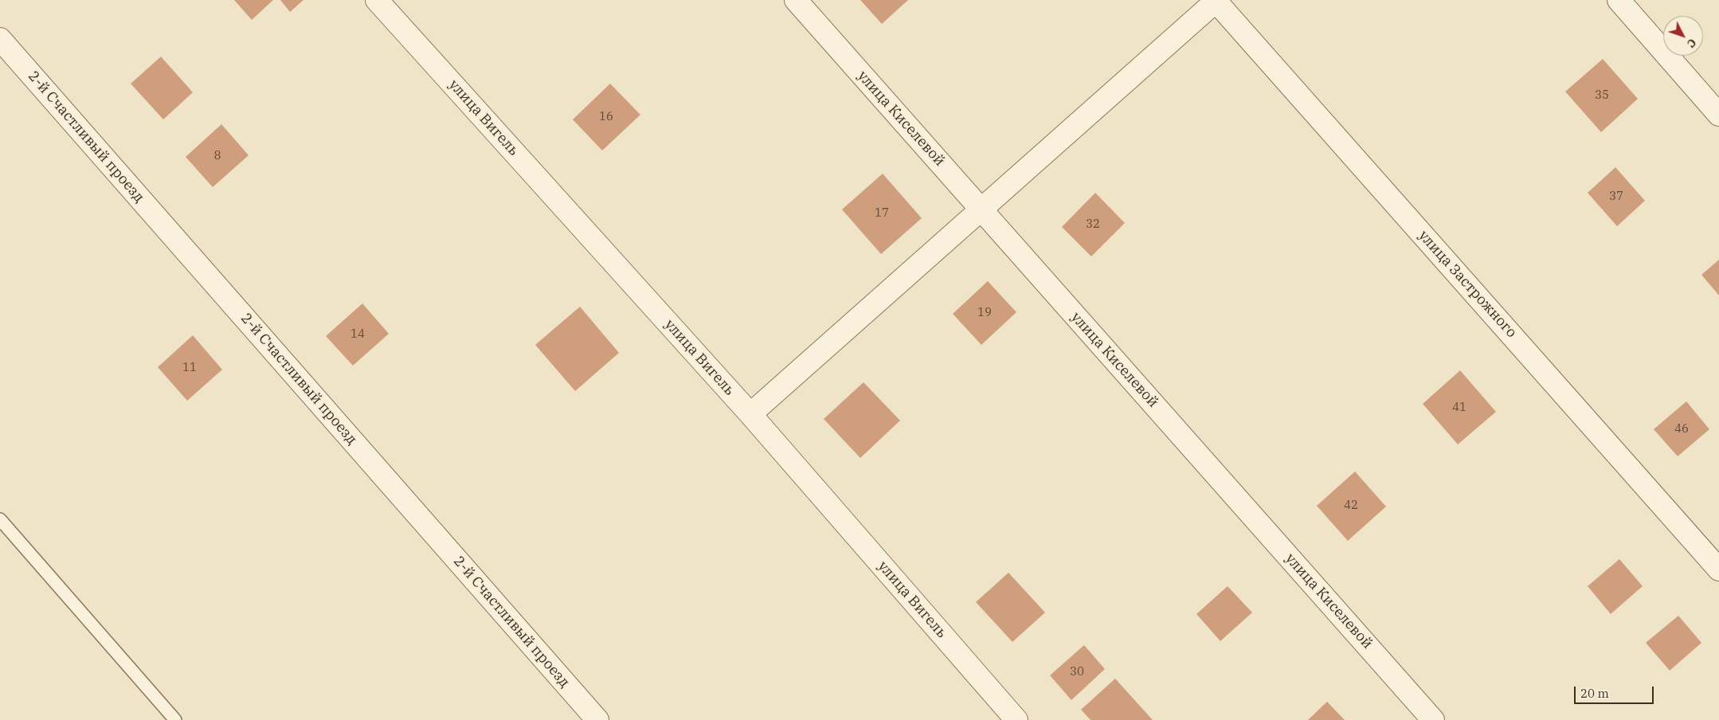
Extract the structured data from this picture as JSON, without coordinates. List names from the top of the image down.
{
  "streets": {
    "street": [
      "улица Вигель",
      "улица Киселевой",
      "2-й Счастливый проезд",
      "улица Застрожного"
    ]
  },
  "house_numbers": [
    "35",
    "16",
    "8",
    "37",
    "17",
    "32",
    "19",
    "14",
    "11",
    "41",
    "46",
    "42",
    "30"
  ],
  "scale_bar": "20 m",
  "north": "bottom right"
}
